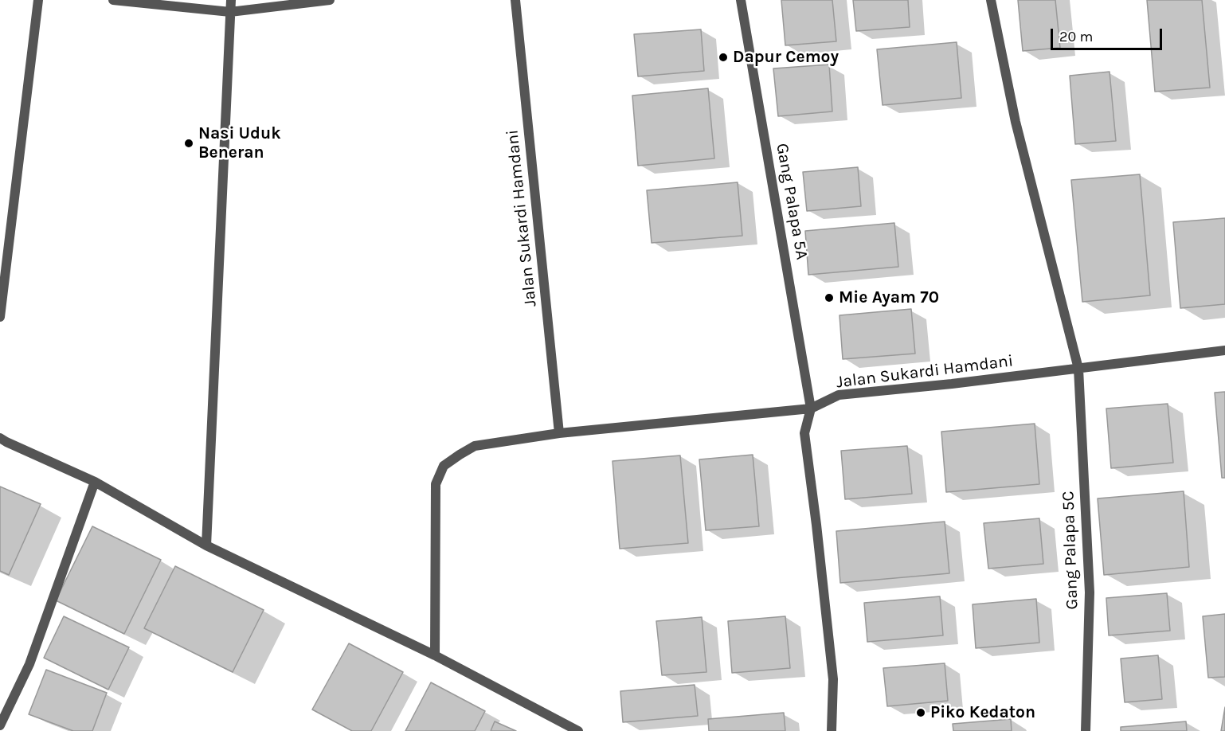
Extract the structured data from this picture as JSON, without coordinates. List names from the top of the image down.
{
  "streets": {
    "street": ["Gang Palapa 5A", "Jalan Sukardi Hamdani", "Gang Palapa 5C"]
  },
  "crossings": [
    ["Gang Palapa 5A", "Jalan Sukardi Hamdani"],
    ["Jalan Sukardi Hamdani", "Gang Palapa 5C"]
  ],
  "places": [
    "Dapur Cemoy",
    "Nasi Uduk Beneran",
    "Mie Ayam 70",
    "Piko Kedaton"
  ],
  "scale_bar": "20 m"
}
